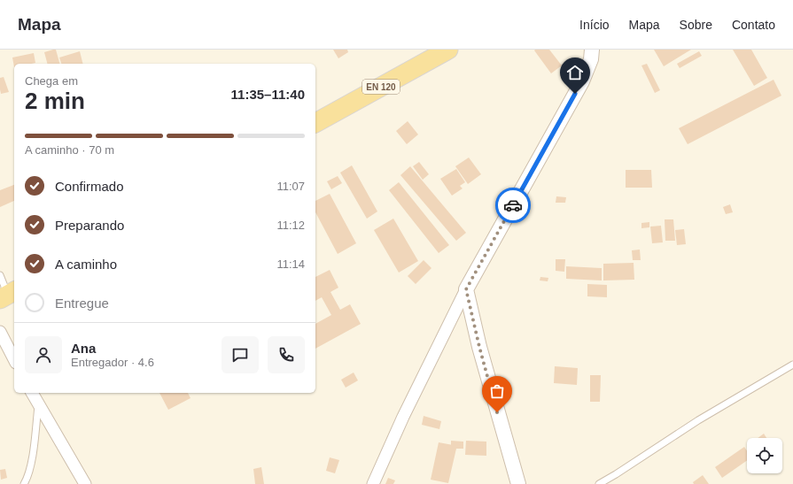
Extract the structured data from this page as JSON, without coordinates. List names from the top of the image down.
{
  "streets": {
    "main road": ["EN 120"]
  },
  "page": {
    "header": "Mapa",
    "nav": [
      "Início",
      "Mapa",
      "Sobre",
      "Contato"
    ],
    "heading": ["2 min", "Chega em", "11:35–11:40"],
    "panel": ["Ana", "Entregador · 4.6"],
    "bar": "A caminho · 70 m",
    "list": [
      ["Confirmado", "11:07"],
      ["Preparando", "11:12"],
      ["A caminho", "11:14"],
      "Entregue"
    ]
  }
}
